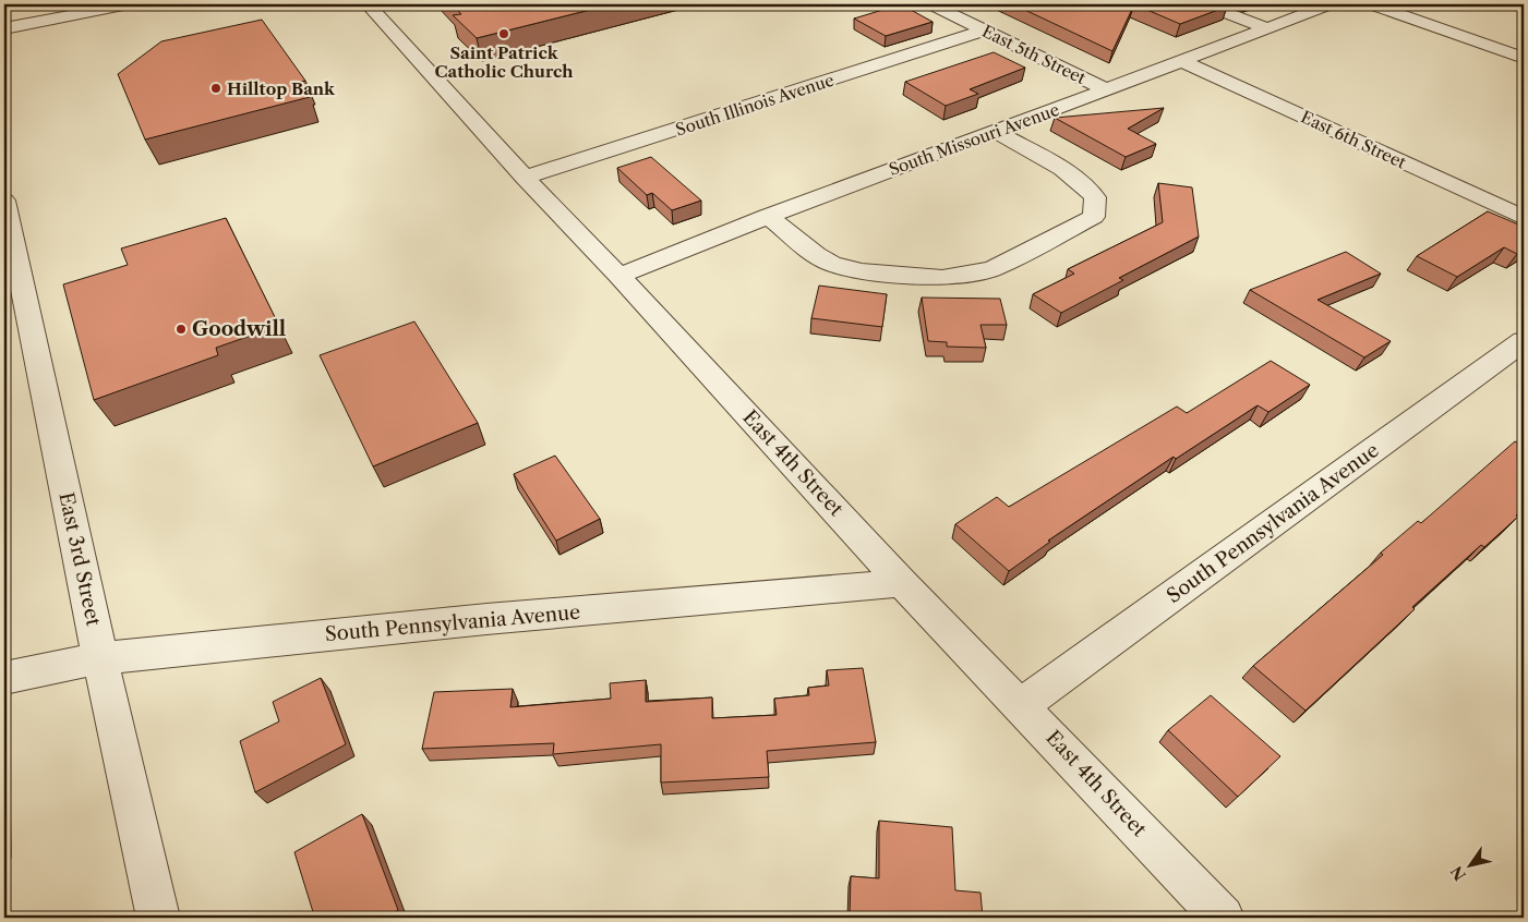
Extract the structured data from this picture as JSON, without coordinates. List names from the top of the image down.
{
  "streets": {
    "street": [
      "East 5th Street",
      "South Illinois Avenue",
      "South Missouri Avenue",
      "East 6th Street",
      "East 4th Street",
      "South Pennsylvania Avenue",
      "East 3rd Street"
    ]
  },
  "crossings": [
    ["East 5th Street", "South Illinois Avenue"],
    ["East 5th Street", "South Missouri Avenue"],
    ["South Illinois Avenue", "East 4th Street"],
    ["South Missouri Avenue", "East 6th Street"],
    ["South Missouri Avenue", "East 4th Street"],
    ["East 4th Street", "South Pennsylvania Avenue"],
    ["South Pennsylvania Avenue", "East 3rd Street"]
  ],
  "places": ["Saint Patrick Catholic Church", "Hilltop Bank", "Goodwill"],
  "north": "bottom left"
}
